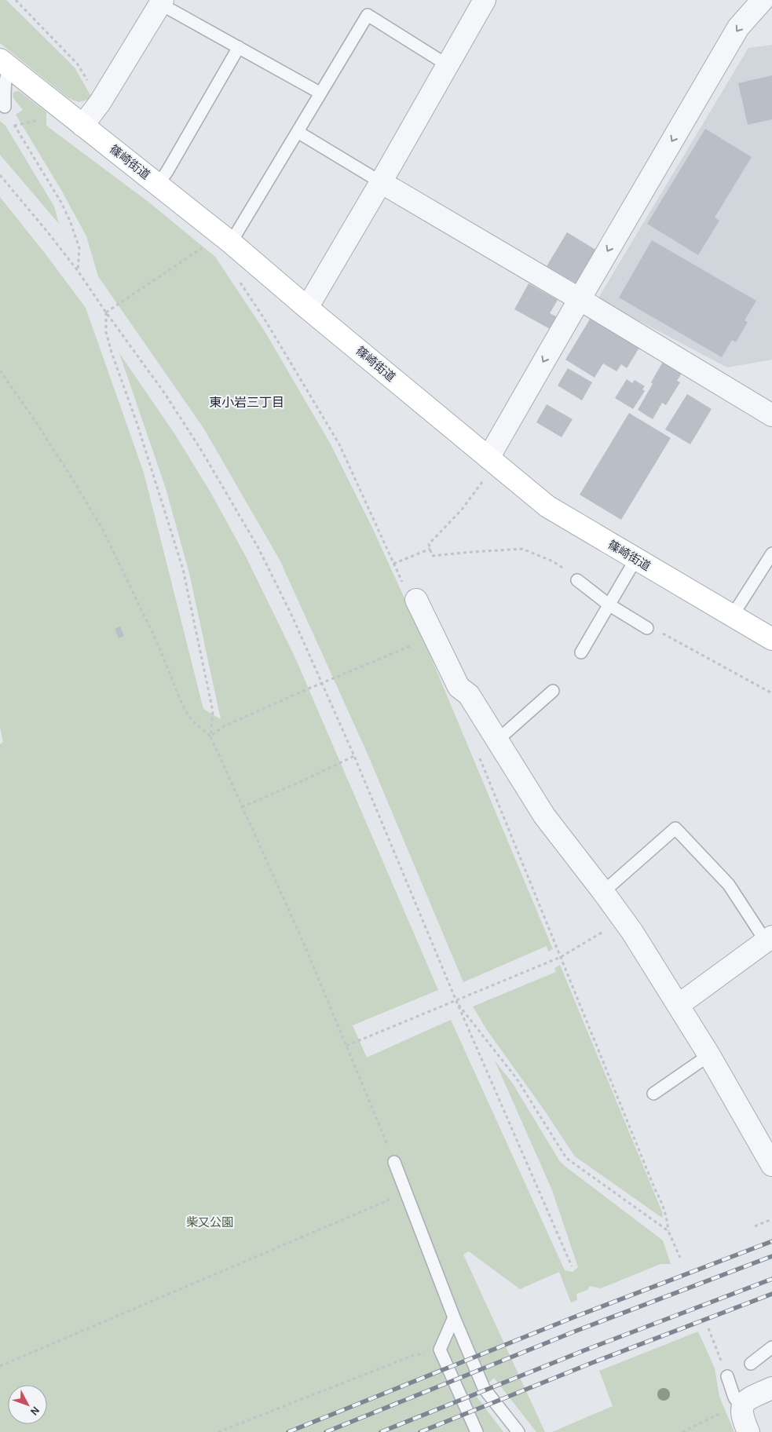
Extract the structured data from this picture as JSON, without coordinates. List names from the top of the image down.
{
  "streets": {
    "main road": ["篠崎街道"]
  },
  "districts": ["東小岩三丁目"],
  "parks": ["柴又公園"],
  "north": "bottom right"
}
